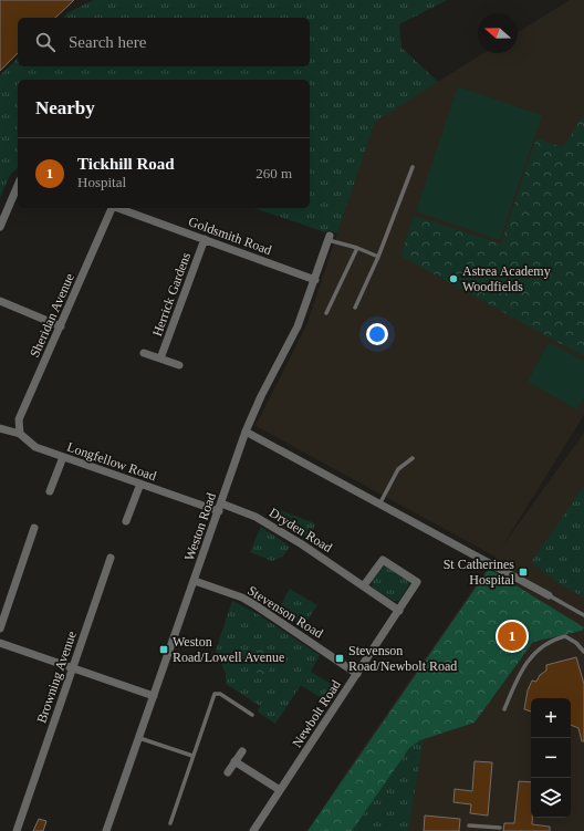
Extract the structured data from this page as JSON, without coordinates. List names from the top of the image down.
{
  "streets": {
    "street": [
      "Goldsmith Road",
      "Herrick Gardens",
      "Sheridan Avenue",
      "Longfellow Road",
      "Weston Road",
      "Dryden Road",
      "Stevenson Road",
      "Browning Avenue",
      "Newbolt Road"
    ]
  },
  "crossings": [
    ["Goldsmith Road", "Herrick Gardens"],
    ["Goldsmith Road", "Weston Road"],
    ["Sheridan Avenue", "Longfellow Road"],
    ["Longfellow Road", "Weston Road"],
    ["Longfellow Road", "Dryden Road"],
    ["Weston Road", "Dryden Road"],
    ["Weston Road", "Stevenson Road"],
    ["Dryden Road", "Newbolt Road"],
    ["Stevenson Road", "Newbolt Road"]
  ],
  "places": {
    "other": ["Astrea Academy Woodfields"],
    "transit": ["St Catherines Hospital", "Weston Road/Lowell Avenue", "Stevenson Road/Newbolt Road"]
  },
  "north": "left",
  "page": {
    "search": "Search here",
    "heading": "Nearby",
    "list": [
      {
        "mark": "1",
        "name": "Tickhill Road",
        "note": "Hospital",
        "value": "260 m"
      }
    ],
    "pins": "1",
    "map_buttons": ["+", "−"]
  }
}
